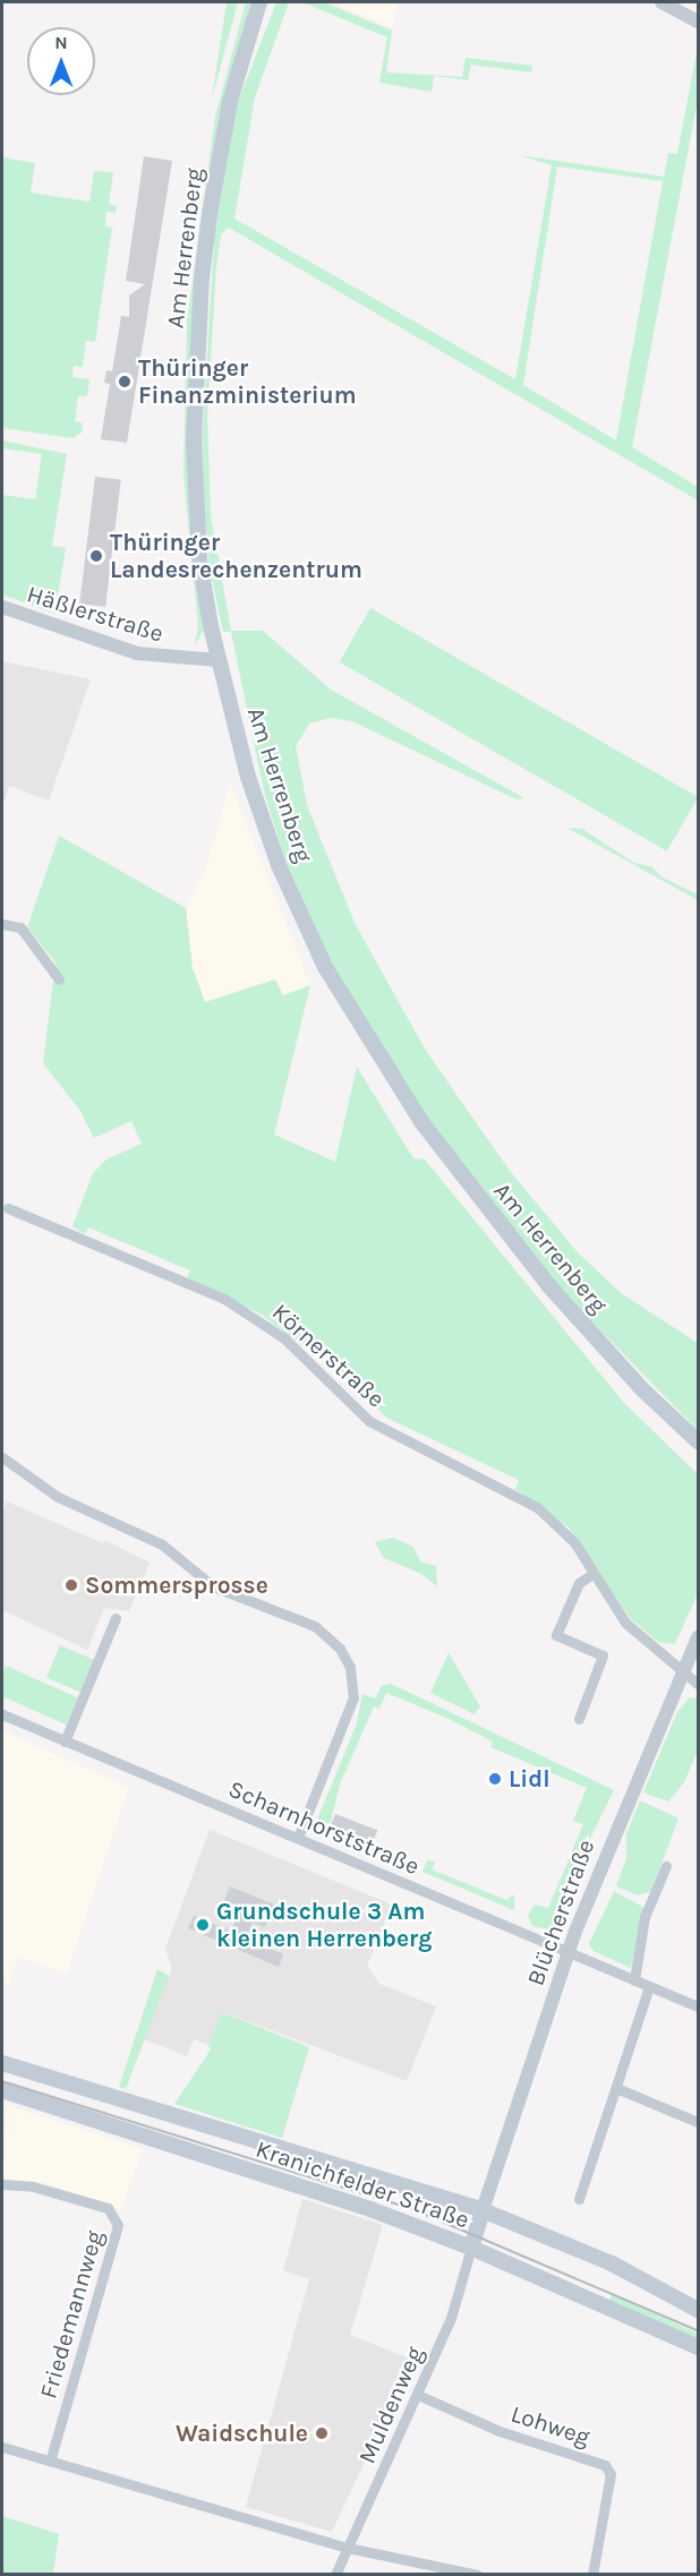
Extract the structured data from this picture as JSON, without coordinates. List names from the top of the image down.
{
  "streets": {
    "main road": ["Am Herrenberg", "Kranichfelder Straße"],
    "street": [
      "Häßlerstraße",
      "Körnerstraße",
      "Scharnhorststraße",
      "Blücherstraße",
      "Friedemannweg",
      "Muldenweg",
      "Lohweg"
    ]
  },
  "crossings": [
    ["Am Herrenberg", "Häßlerstraße"],
    ["Körnerstraße", "Blücherstraße"],
    ["Scharnhorststraße", "Blücherstraße"],
    ["Blücherstraße", "Kranichfelder Straße"],
    ["Kranichfelder Straße", "Muldenweg"],
    ["Muldenweg", "Lohweg"]
  ],
  "places": [
    "Thüringer Finanzministerium",
    "Thüringer Landesrechenzentrum",
    "Sommersprosse",
    "Lidl",
    "Grundschule 3 Am kleinen Herrenberg",
    "Waidschule"
  ],
  "north": "top"
}
